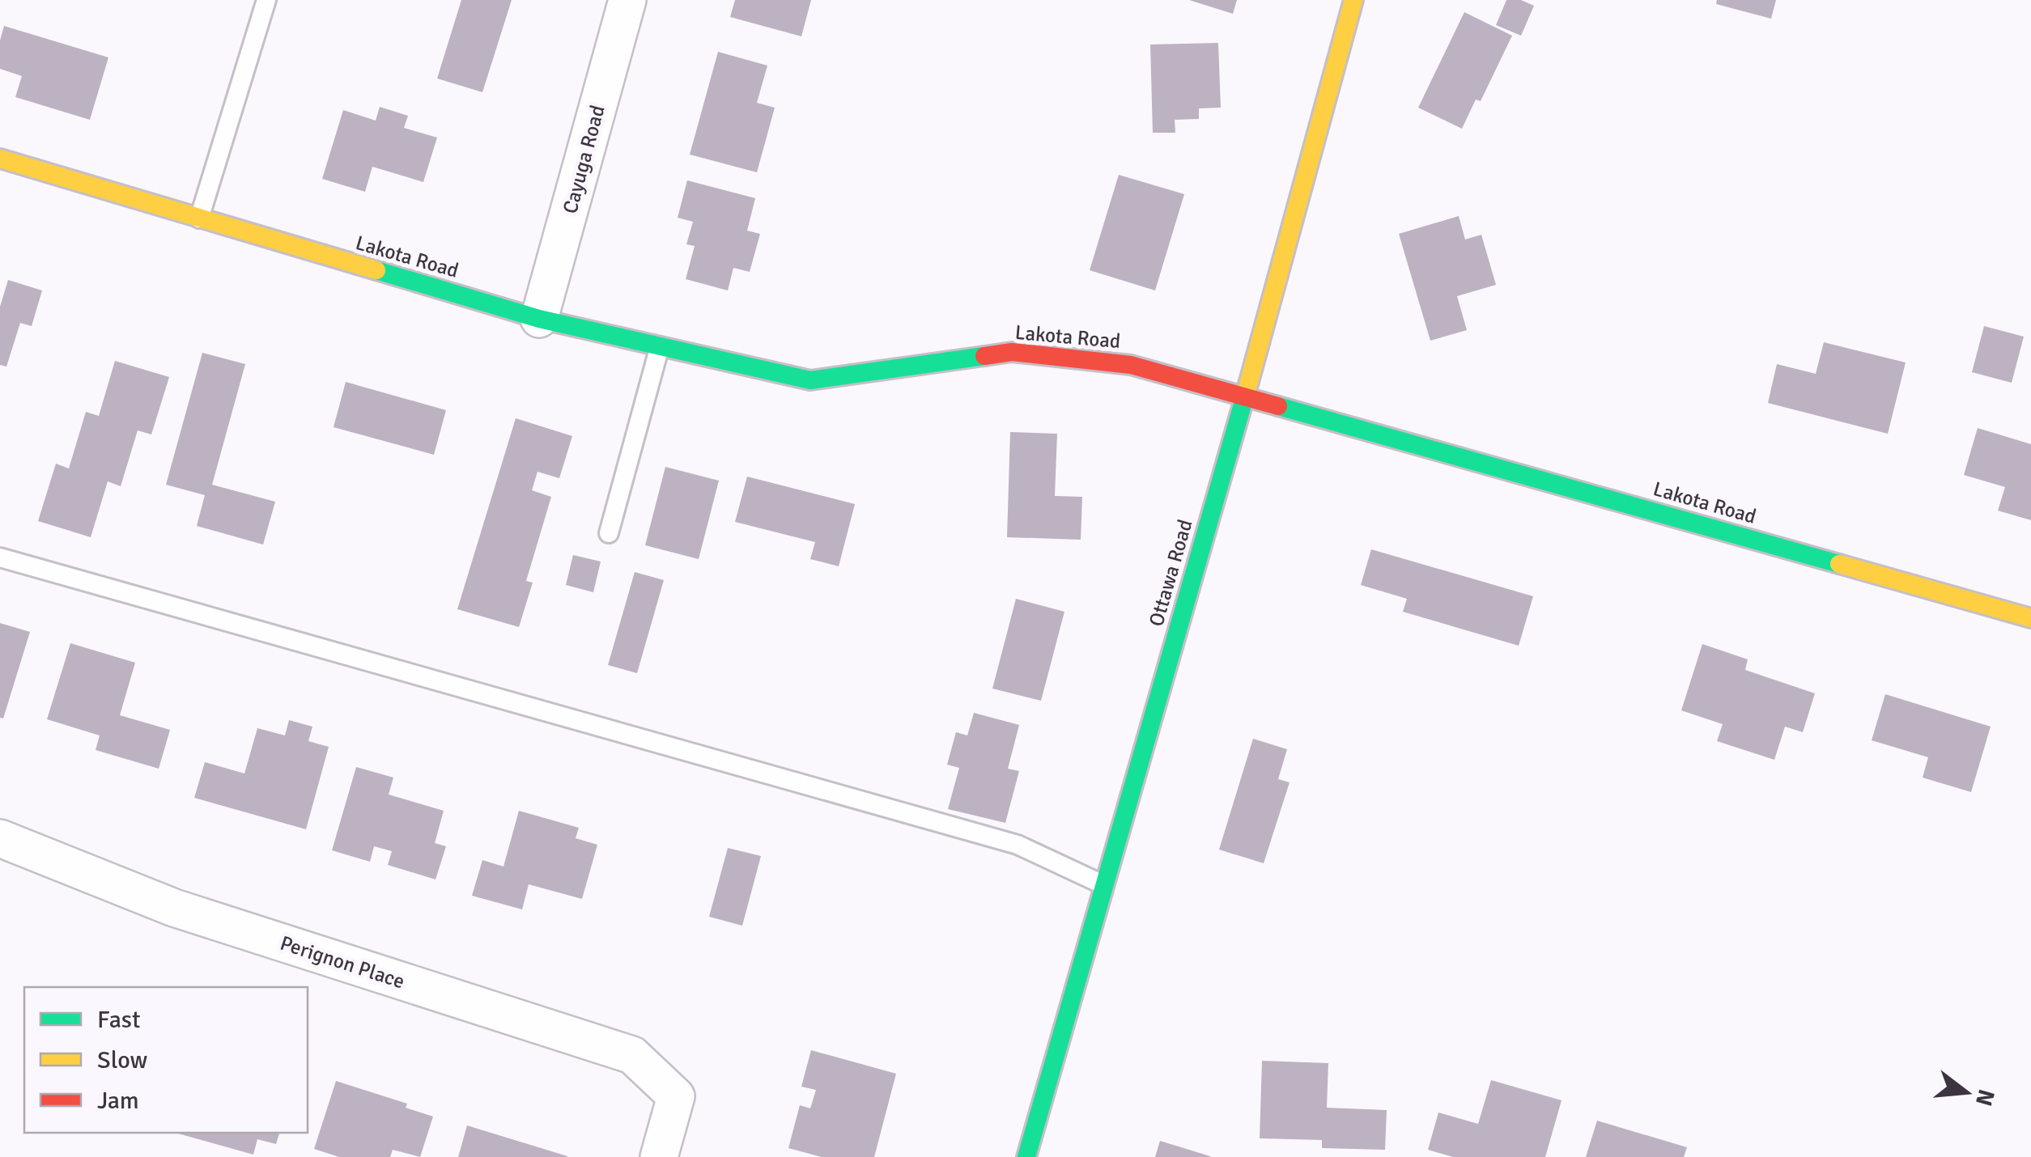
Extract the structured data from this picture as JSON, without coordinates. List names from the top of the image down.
{
  "streets": {
    "street": [
      "Cayuga Road",
      "Lakota Road",
      "Ottawa Road",
      "Perignon Place"
    ]
  },
  "crossings": [
    ["Cayuga Road", "Lakota Road"],
    ["Lakota Road", "Ottawa Road"]
  ],
  "legend": ["Fast", "Slow", "Jam"],
  "north": "right"
}
